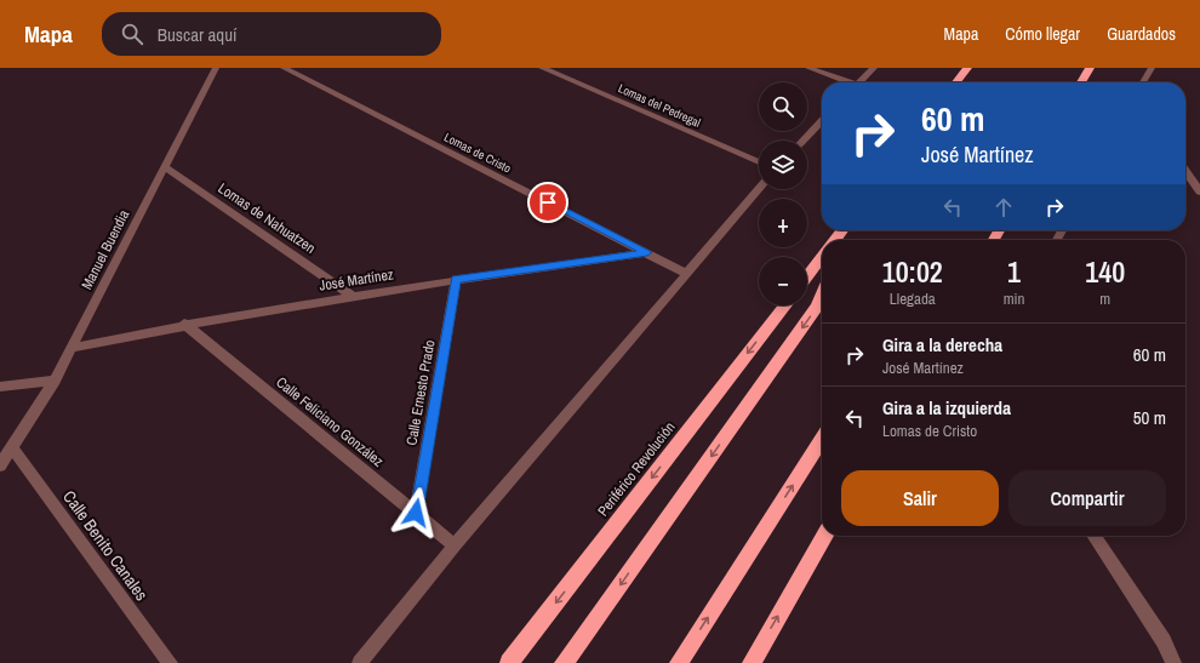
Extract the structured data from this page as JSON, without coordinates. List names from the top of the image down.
{
  "streets": {
    "highway": ["Periférico Revolución"],
    "street": [
      "Lomas del Pedregal",
      "Lomas de Cristo",
      "Lomas de Nahuatzen",
      "Manuel Buendia",
      "José Martínez",
      "Calle Ernesto Prado",
      "Calle Feliciano González",
      "Calle Benito Canales"
    ]
  },
  "crossings": [
    ["Lomas de Cristo", "José Martínez"],
    ["Lomas de Nahuatzen", "Manuel Buendia"],
    ["Lomas de Nahuatzen", "José Martínez"],
    ["Manuel Buendia", "José Martínez"],
    ["Manuel Buendia", "Calle Benito Canales"],
    ["José Martínez", "Calle Ernesto Prado"],
    ["José Martínez", "Calle Feliciano González"],
    ["Calle Ernesto Prado", "Calle Feliciano González"]
  ],
  "page": {
    "header": "Mapa",
    "search": "Buscar aquí",
    "nav": ["Mapa", "Cómo llegar", "Guardados"],
    "map_buttons": ["+", "−"],
    "turn": ["60 m", "José Martínez"],
    "eta": [
      "10:02",
      "Llegada",
      "1",
      "min",
      "140",
      "m"
    ],
    "list": [
      {
        "name": "Gira a la derecha",
        "note": "José Martínez",
        "value": "60 m"
      },
      {
        "name": "Gira a la izquierda",
        "note": "Lomas de Cristo",
        "value": "50 m"
      }
    ],
    "buttons": ["Salir", "Compartir"]
  }
}
